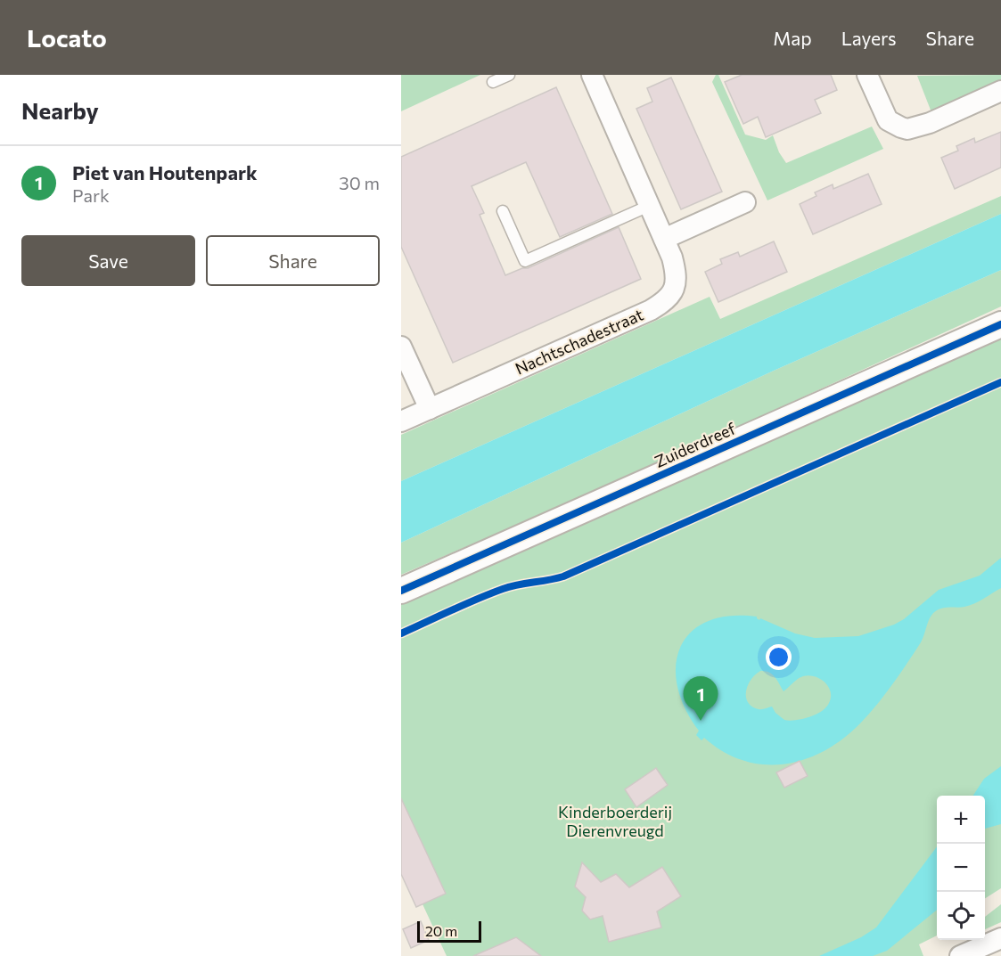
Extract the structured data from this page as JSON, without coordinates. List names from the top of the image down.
{
  "streets": {
    "street": ["Nachtschadestraat", "Zuiderdreef"]
  },
  "parks": ["Kinderboerderij Dierenvreugd"],
  "scale_bar": "20 m",
  "page": {
    "header": "Locato",
    "nav": ["Map", "Layers", "Share"],
    "heading": "Nearby",
    "list": [
      {
        "mark": "1",
        "name": "Piet van Houtenpark",
        "note": "Park",
        "value": "30 m"
      }
    ],
    "buttons": ["Save", "Share"],
    "pins": "1",
    "map_buttons": ["+", "−"],
    "scale": "20 m"
  }
}
